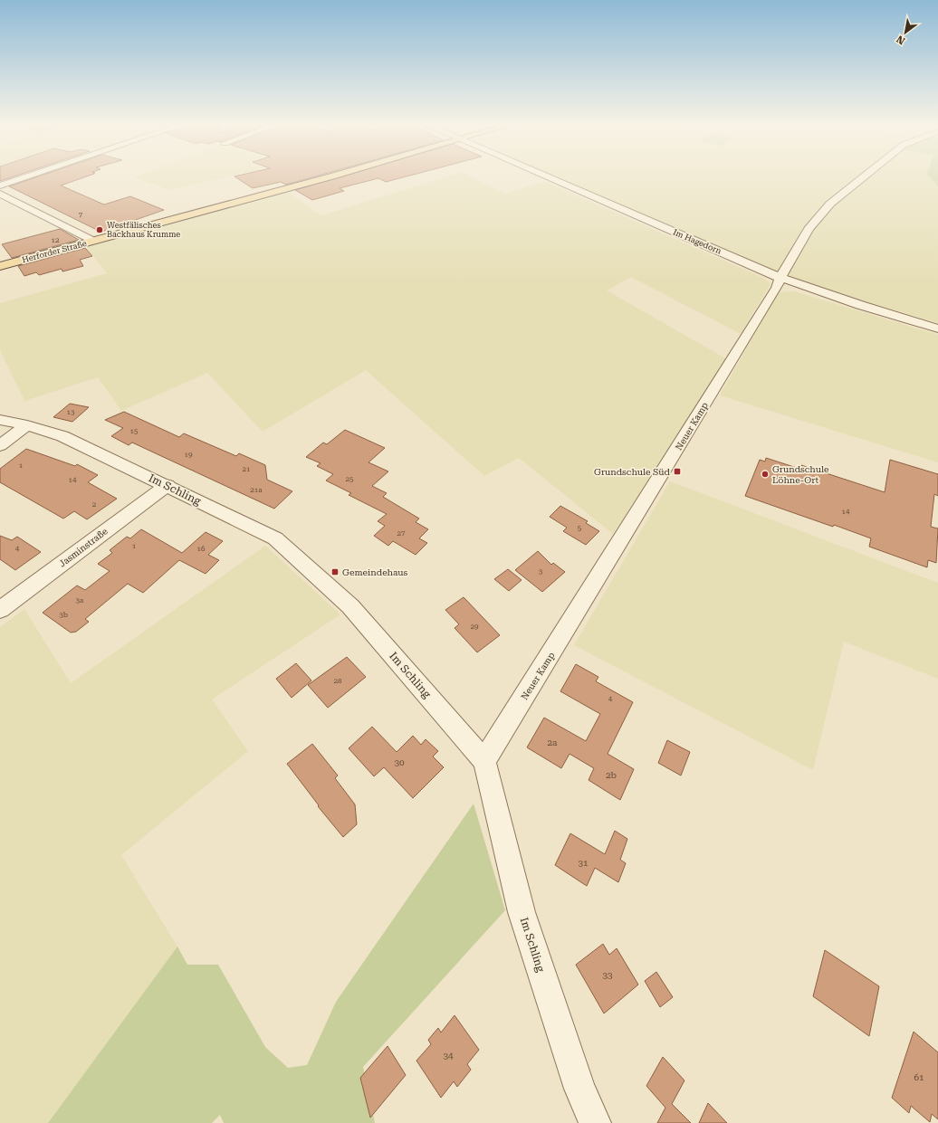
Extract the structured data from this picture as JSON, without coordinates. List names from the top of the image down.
{
  "streets": {
    "main road": ["Herforder Straße"],
    "street": [
      "Im Hagedorn",
      "Neuer Kamp",
      "Im Schling",
      "Jasminstraße"
    ]
  },
  "crossings": [
    ["Im Hagedorn", "Neuer Kamp"],
    ["Neuer Kamp", "Im Schling"],
    ["Im Schling", "Jasminstraße"]
  ],
  "places": {
    "other": ["Westfälisches Backhaus Krumme", "Grundschule Löhne-Ort"],
    "transit": ["Grundschule Süd", "Gemeindehaus"]
  },
  "house_numbers": [
    "7",
    "12",
    "13",
    "15",
    "19",
    "1",
    "21",
    "25",
    "14",
    "21a",
    "2",
    "14",
    "5",
    "27",
    "1",
    "4",
    "16",
    "3",
    "3a",
    "3b",
    "29",
    "28",
    "4",
    "2a",
    "30",
    "2b",
    "31",
    "33",
    "34",
    "61"
  ],
  "north": "bottom left"
}
